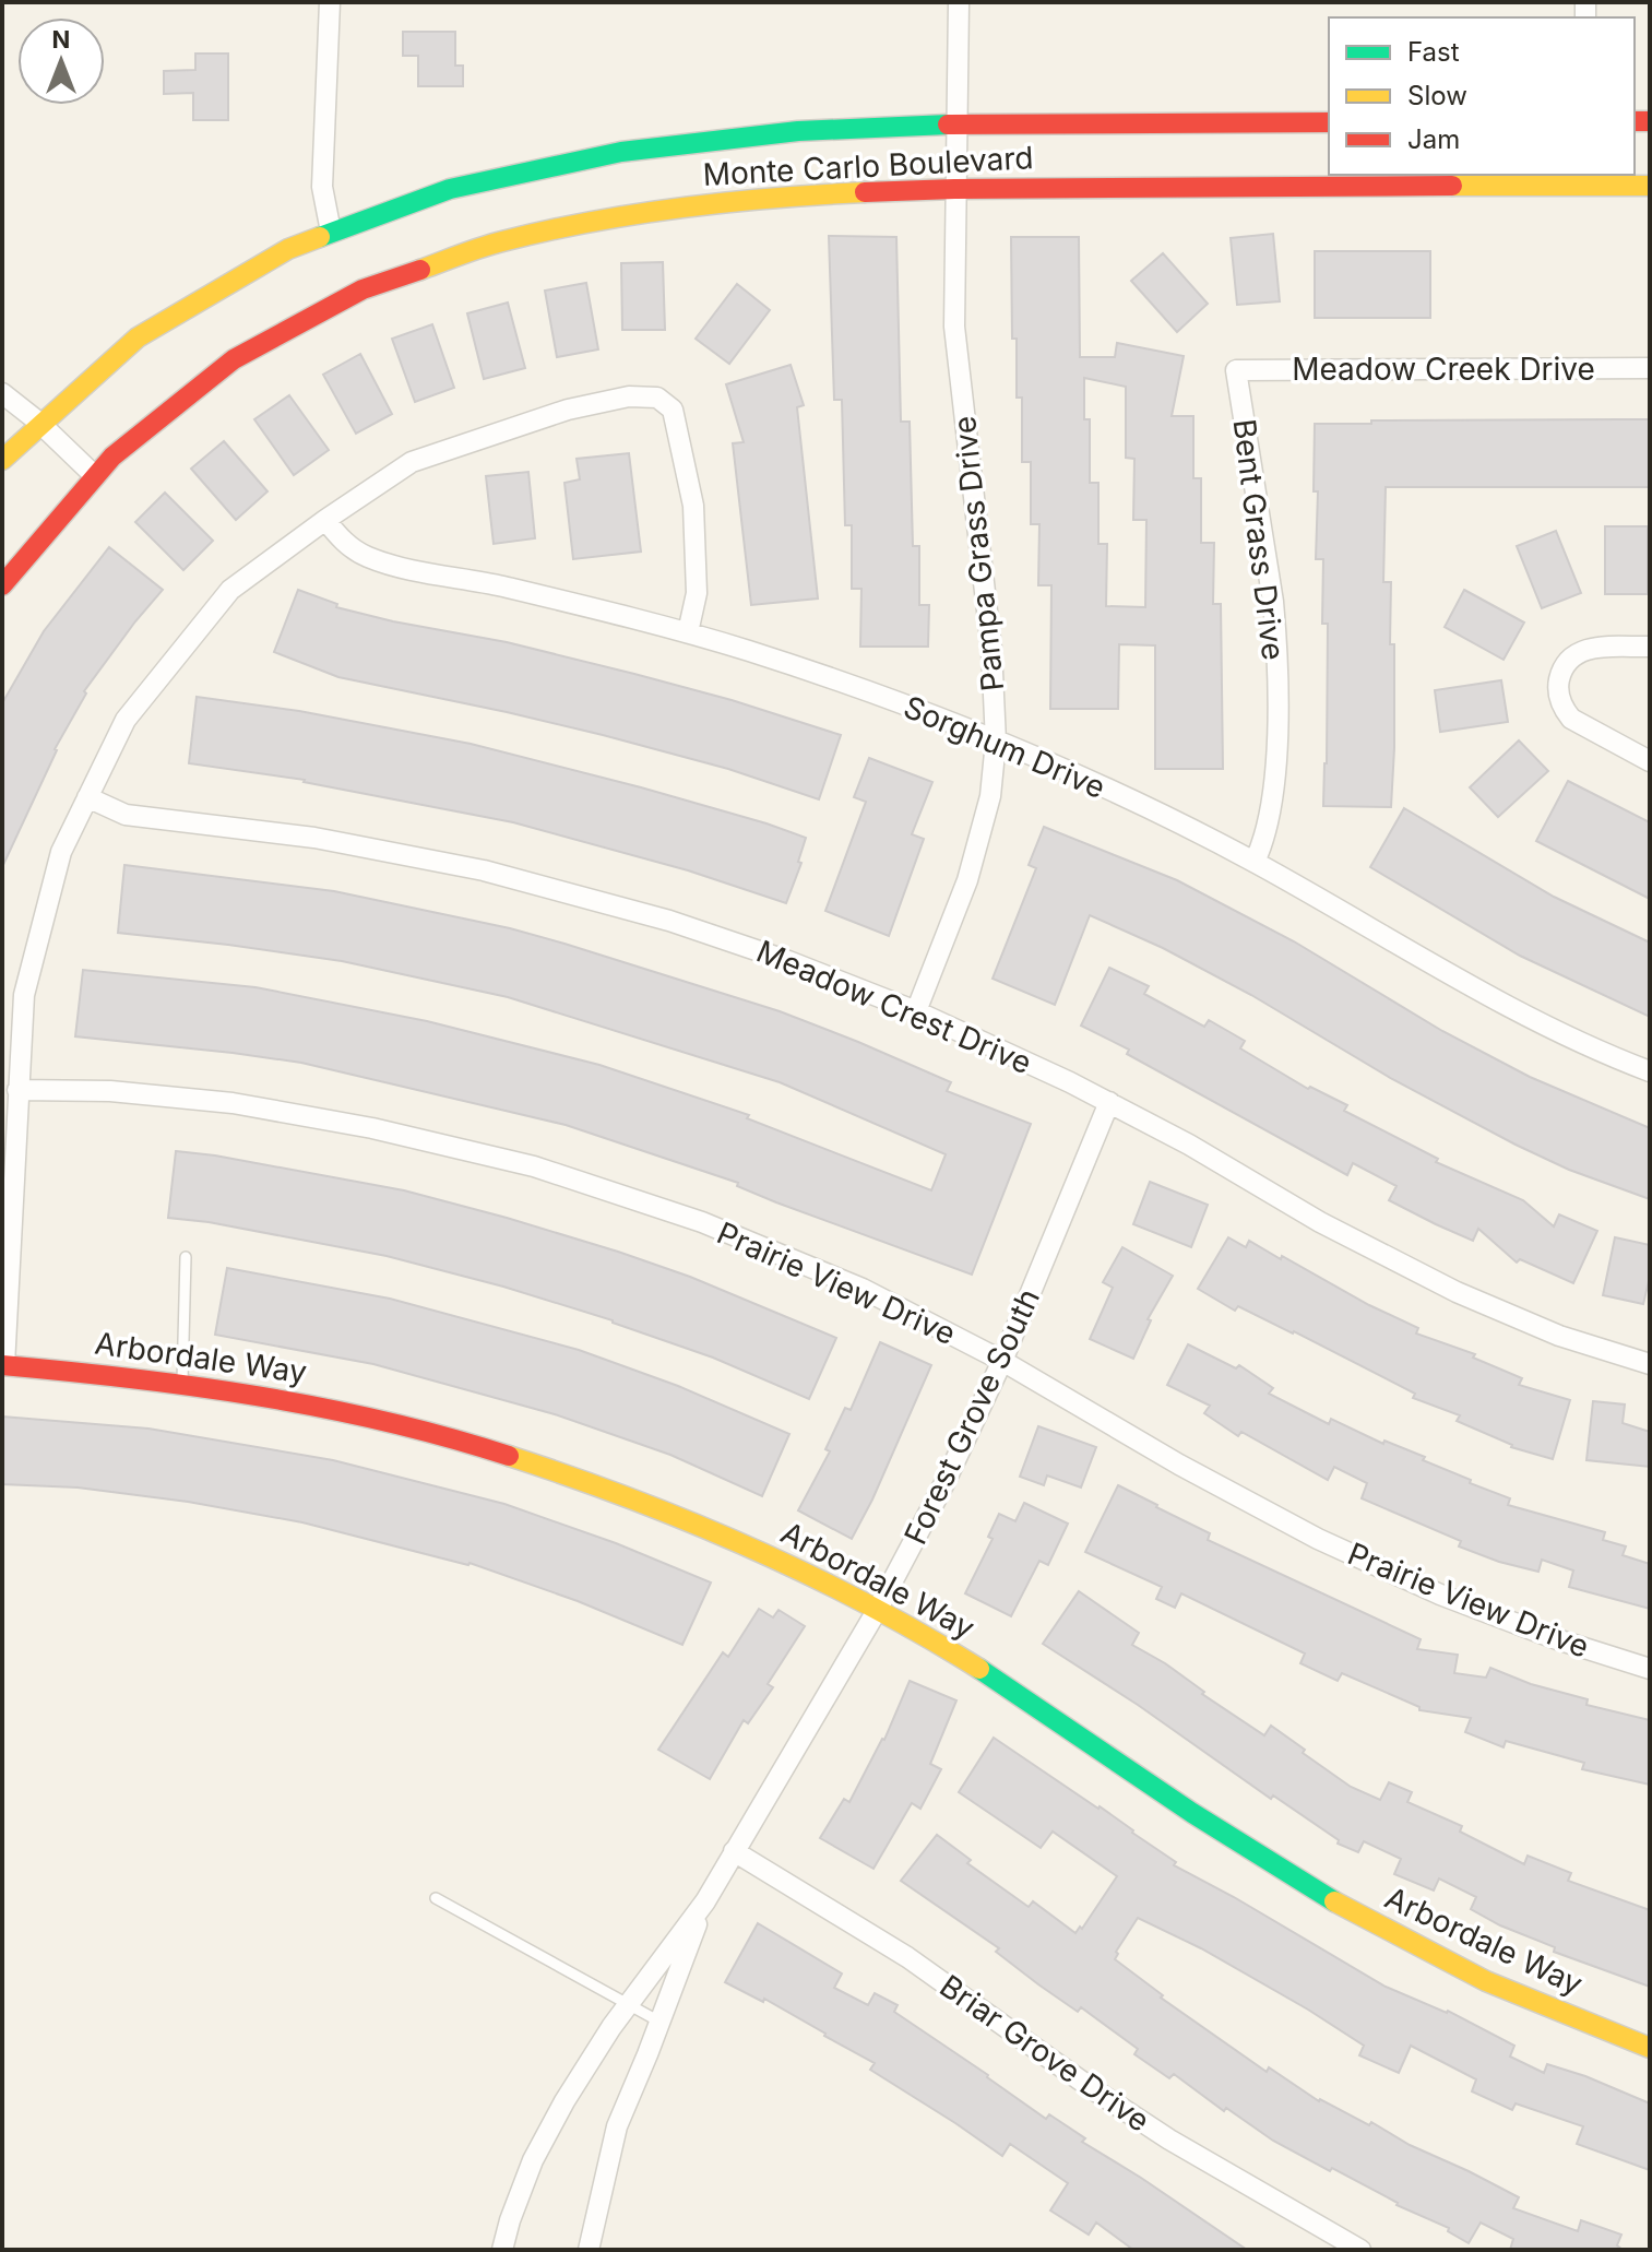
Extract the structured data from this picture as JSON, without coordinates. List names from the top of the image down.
{
  "streets": {
    "main road": ["Monte Carlo Boulevard", "Arbordale Way"],
    "street": [
      "Meadow Creek Drive",
      "Bent Grass Drive",
      "Pampa Grass Drive",
      "Sorghum Drive",
      "Meadow Crest Drive",
      "Prairie View Drive",
      "Forest Grove South",
      "Briar Grove Drive"
    ]
  },
  "crossings": [
    ["Monte Carlo Boulevard", "Pampa Grass Drive"],
    ["Meadow Creek Drive", "Bent Grass Drive"],
    ["Bent Grass Drive", "Sorghum Drive"],
    ["Pampa Grass Drive", "Sorghum Drive"],
    ["Pampa Grass Drive", "Meadow Crest Drive"],
    ["Meadow Crest Drive", "Forest Grove South"],
    ["Prairie View Drive", "Forest Grove South"],
    ["Arbordale Way", "Forest Grove South"],
    ["Forest Grove South", "Briar Grove Drive"]
  ],
  "legend": ["Fast", "Slow", "Jam"],
  "north": "top"
}
